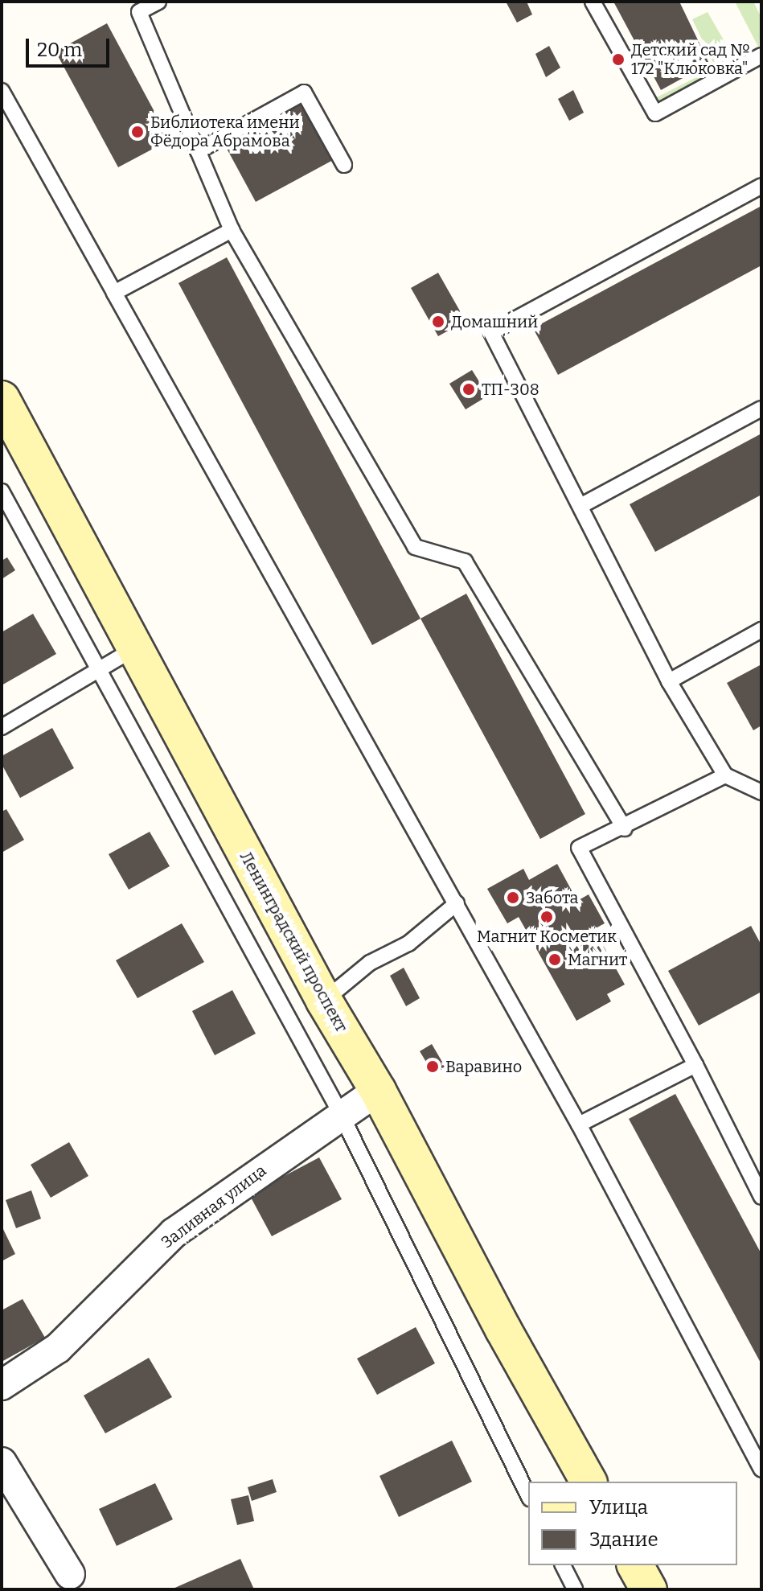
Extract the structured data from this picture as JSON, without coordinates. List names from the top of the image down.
{
  "streets": {
    "main road": ["Ленинградский проспект"],
    "street": ["Заливная улица"]
  },
  "crossings": [
    ["Ленинградский проспект", "Заливная улица"]
  ],
  "places": [
    "Детский сад № 172 \"Клюковка\"",
    "Библиотека имени Фёдора Абрамова",
    "Домашний",
    "ТП-308",
    "Забота",
    "Магнит Косметик",
    "Магнит",
    "Варавино"
  ],
  "legend": ["Улица", "Здание"],
  "scale_bar": "20 m"
}
